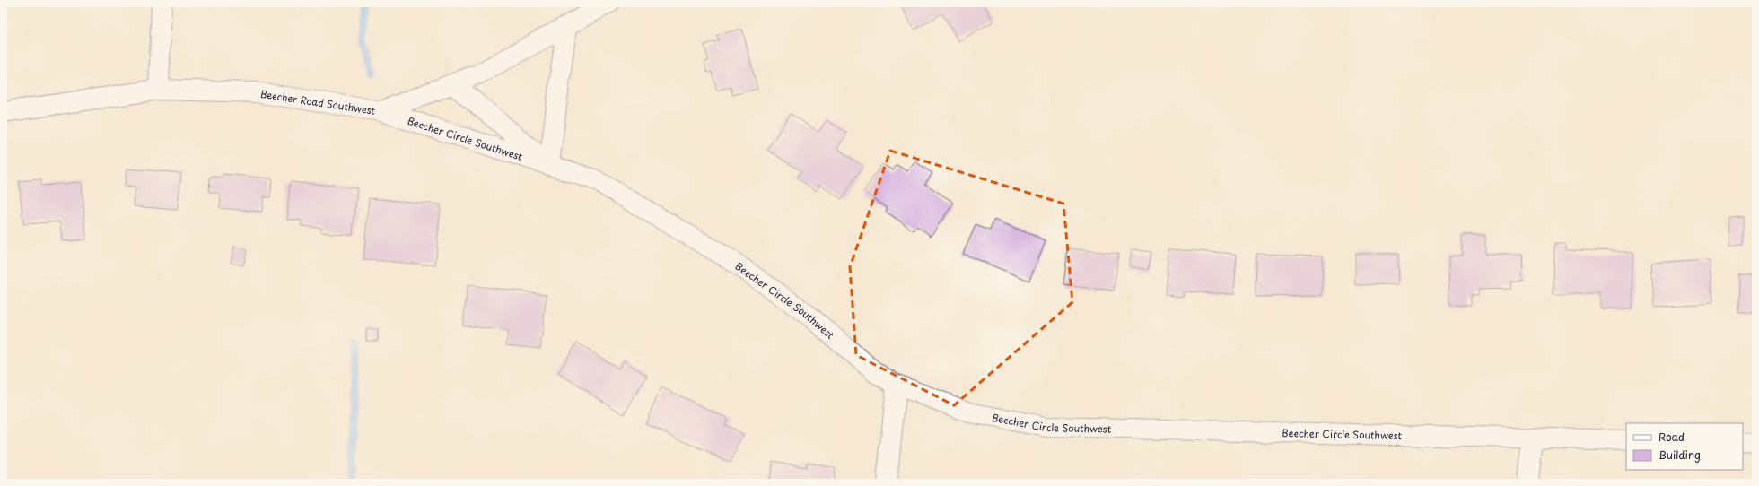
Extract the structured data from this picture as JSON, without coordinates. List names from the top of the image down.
{
  "streets": {
    "street": ["Beecher Road Southwest", "Beecher Circle Southwest"]
  },
  "crossings": [
    ["Beecher Road Southwest", "Beecher Circle Southwest"]
  ],
  "legend": ["Road", "Building"]
}
